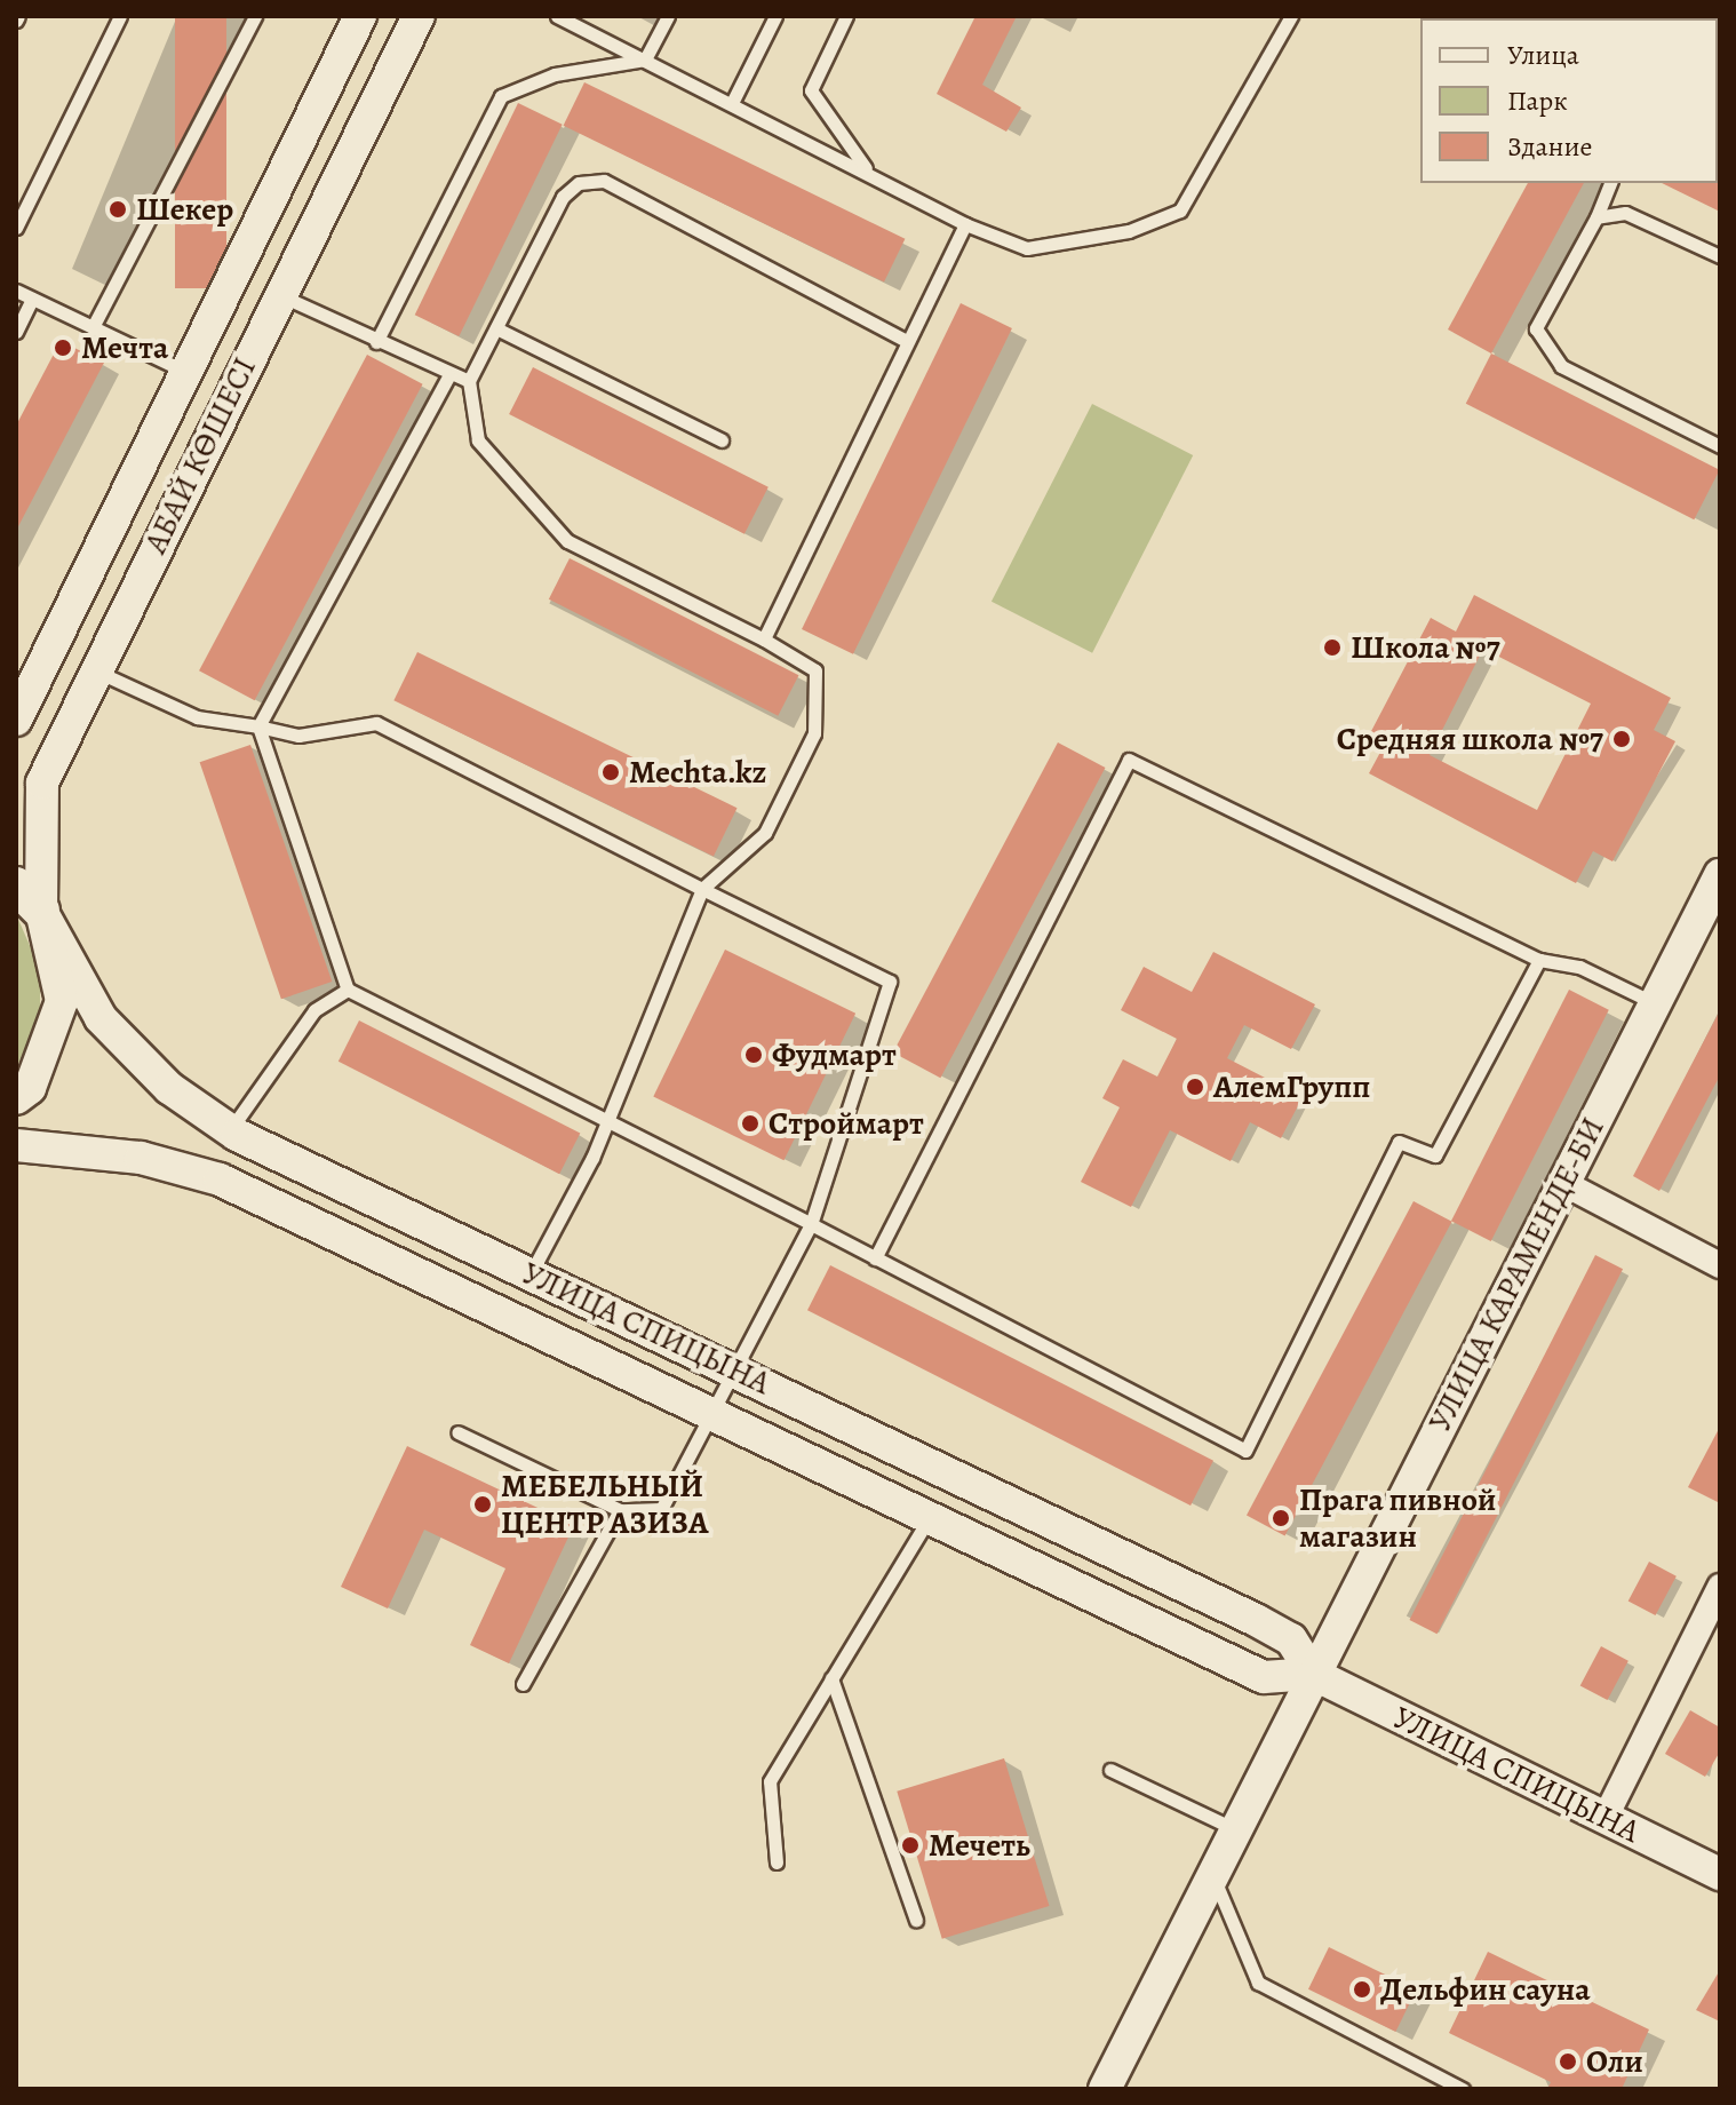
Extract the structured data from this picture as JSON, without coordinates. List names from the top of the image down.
{
  "streets": {
    "street": ["АБАЙ КӨШЕСІ", "УЛИЦА КАРАМЕНДЕ-БИ", "УЛИЦА СПИЦЫНА"]
  },
  "crossings": [
    ["АБАЙ КӨШЕСІ", "УЛИЦА СПИЦЫНА"],
    ["УЛИЦА КАРАМЕНДЕ-БИ", "УЛИЦА СПИЦЫНА"]
  ],
  "places": [
    "Шекер",
    "Мечта",
    "Школа №7",
    "Средняя школа №7",
    "Mechta.kz",
    "Фудмарт",
    "АлемГрупп",
    "Строймарт",
    "МЕБЕЛЬНЫЙ ЦЕНТР АЗИЗА",
    "Прага пивной магазин",
    "Мечеть",
    "Дельфин сауна",
    "Оли"
  ],
  "legend": ["Улица", "Парк", "Здание"]
}
